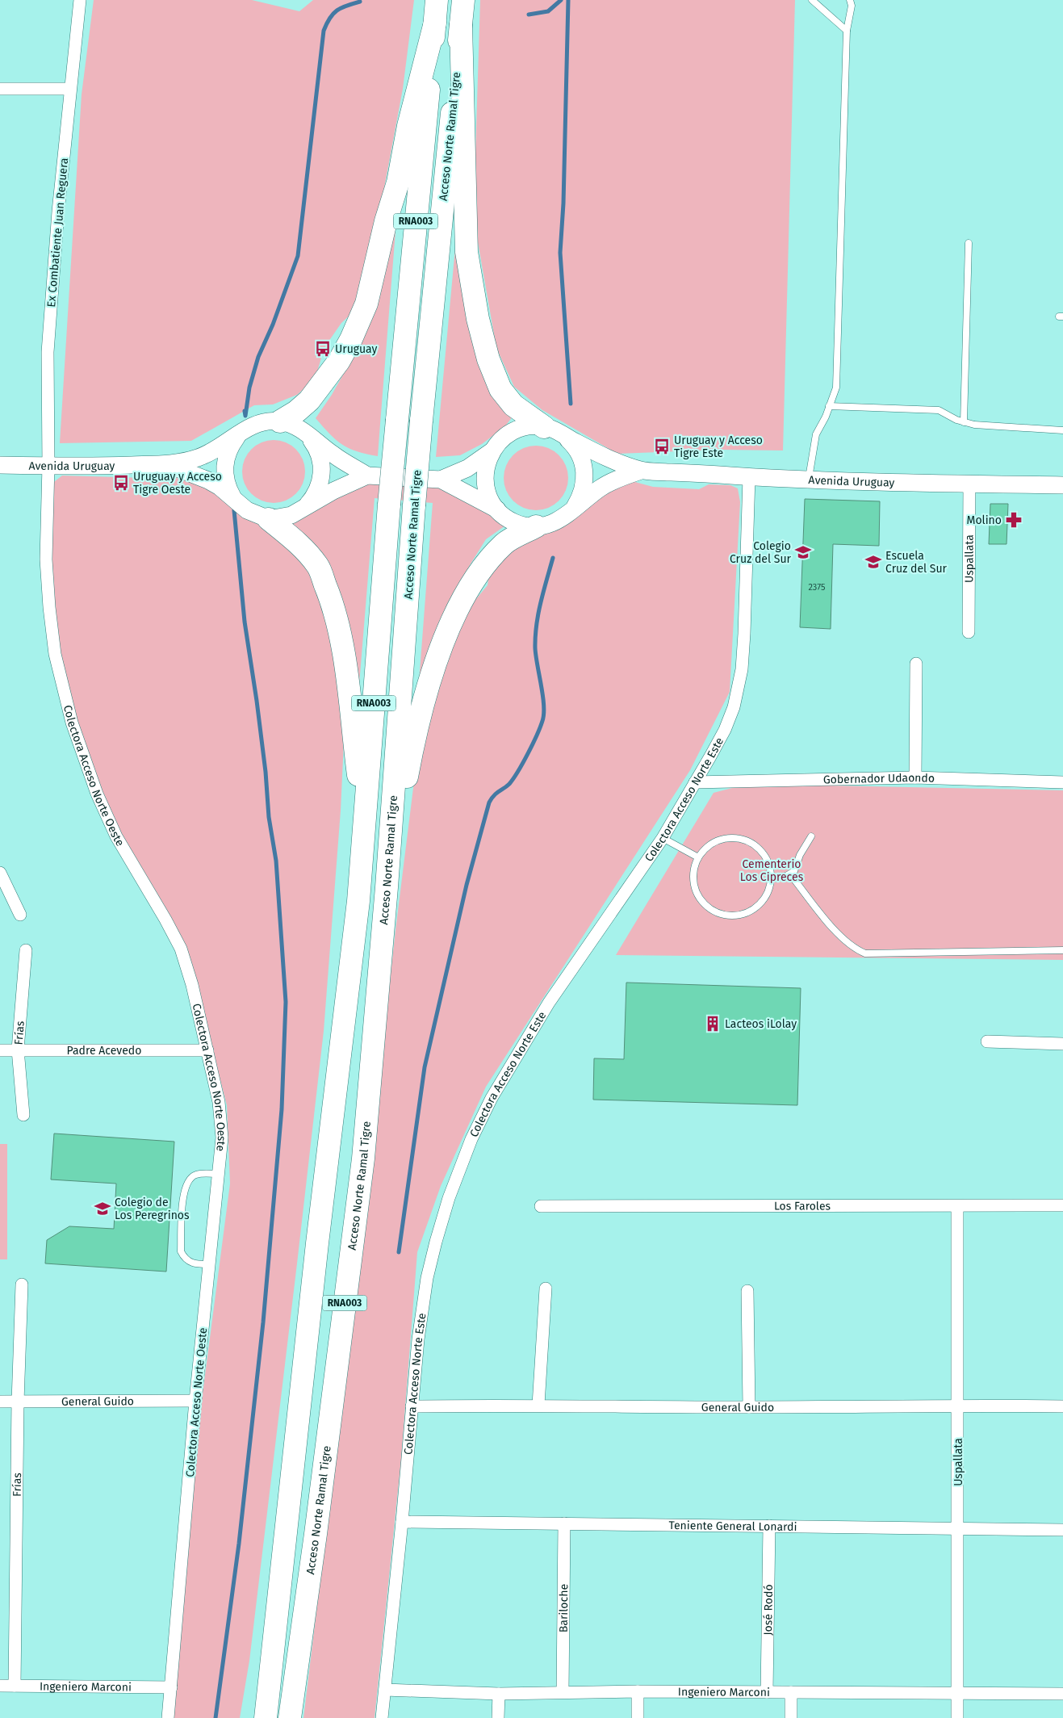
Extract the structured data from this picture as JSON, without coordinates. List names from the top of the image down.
{
  "streets": {
    "highway": ["Acceso Norte Ramal Tigre", "RNA003"],
    "main road": ["Avenida Uruguay"],
    "street": [
      "Ex Combatiente Juan Reguera",
      "Uspallata",
      "Colectora Acceso Norte Oeste",
      "Gobernador Udaondo",
      "Colectora Acceso Norte Este",
      "Frías",
      "Padre Acevedo",
      "Los Faroles",
      "General Guido",
      "Teniente General Lonardi",
      "Bariloche",
      "José Rodó",
      "Ingeniero Marconi"
    ]
  },
  "crossings": [
    ["Ex Combatiente Juan Reguera", "Avenida Uruguay"],
    ["Ex Combatiente Juan Reguera", "Colectora Acceso Norte Oeste"],
    ["Avenida Uruguay", "Uspallata"],
    ["Avenida Uruguay", "Colectora Acceso Norte Oeste"],
    ["Avenida Uruguay", "Colectora Acceso Norte Este"],
    ["Uspallata", "Los Faroles"],
    ["Uspallata", "General Guido"],
    ["Uspallata", "Teniente General Lonardi"],
    ["Uspallata", "Ingeniero Marconi"],
    ["Colectora Acceso Norte Oeste", "Padre Acevedo"],
    ["Colectora Acceso Norte Oeste", "General Guido"],
    ["Colectora Acceso Norte Oeste", "Ingeniero Marconi"],
    ["Gobernador Udaondo", "Colectora Acceso Norte Este"],
    ["Colectora Acceso Norte Este", "General Guido"],
    ["Colectora Acceso Norte Este", "Teniente General Lonardi"],
    ["Colectora Acceso Norte Este", "Ingeniero Marconi"],
    ["Frías", "Padre Acevedo"],
    ["Frías", "General Guido"],
    ["Frías", "Ingeniero Marconi"],
    ["Teniente General Lonardi", "Bariloche"],
    ["Teniente General Lonardi", "José Rodó"],
    ["Bariloche", "Ingeniero Marconi"],
    ["José Rodó", "Ingeniero Marconi"]
  ],
  "parks": ["Cementerio Los Cipreces"],
  "places": {
    "bus stop": ["Uruguay", "Uruguay y Acceso Tigre Este", "Uruguay y Acceso Tigre Oeste"],
    "pharmacy": ["Molino"],
    "school or university": ["Colegio Cruz del Sur", "Escuela Cruz del Sur", "Colegio de Los Peregrinos"],
    "building": ["Lacteos iLolay"]
  },
  "house_numbers": ["2375"]
}
